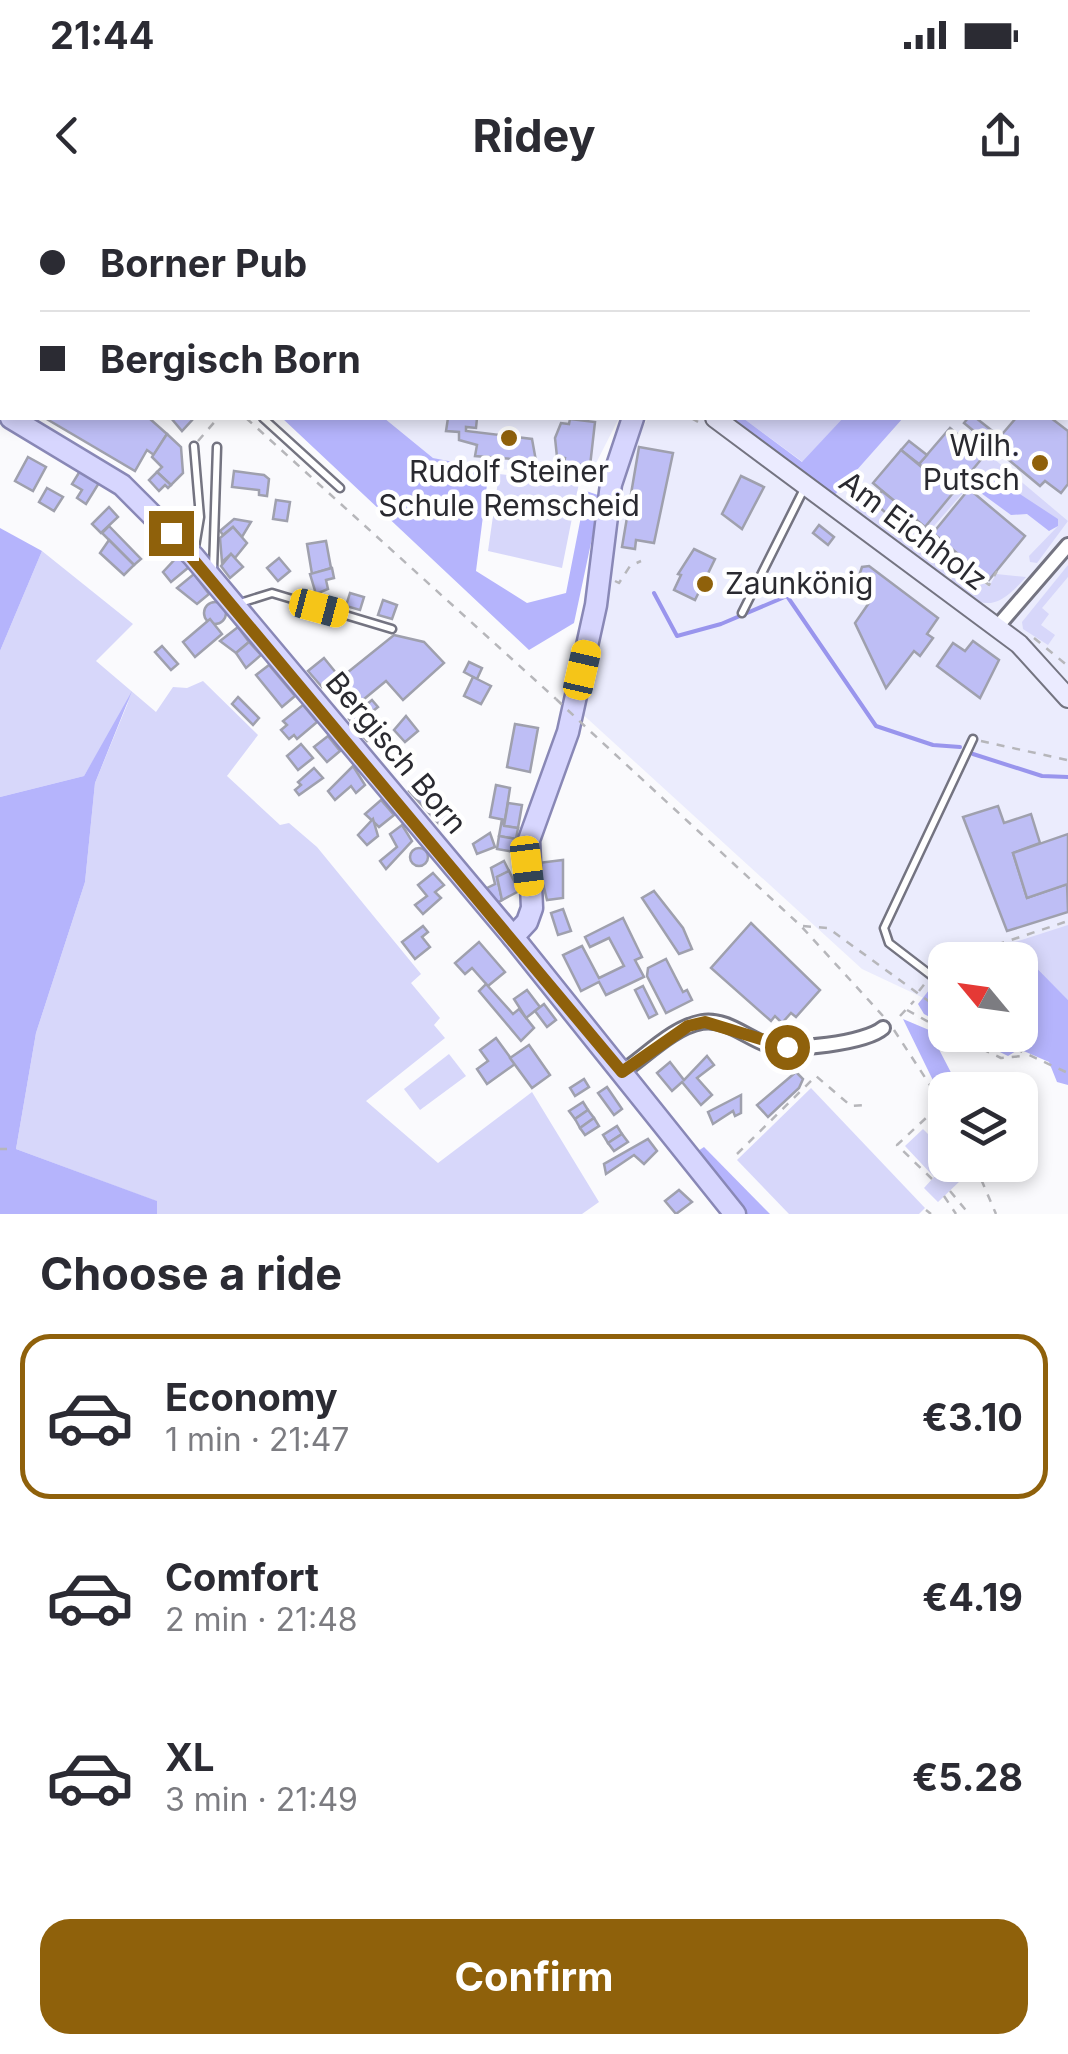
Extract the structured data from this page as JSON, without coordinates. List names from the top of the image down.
{
  "streets": {
    "main road": ["Am Eichholz", "Bergisch Born"]
  },
  "places": ["Rudolf Steiner Schule Remscheid", "Wilh. Putsch", "Zaunkönig"],
  "north": "top left",
  "page": {
    "status": "21:44",
    "header": "Ridey",
    "banner": ["Borner Pub", "Bergisch Born"],
    "heading": "Choose a ride",
    "list": [
      {
        "name": "Economy",
        "note": "1 min · 21:47",
        "value": "€3.10"
      },
      {
        "name": "Comfort",
        "note": "2 min · 21:48",
        "value": "€4.19"
      },
      {
        "name": "XL",
        "note": "3 min · 21:49",
        "value": "€5.28"
      }
    ],
    "buttons": "Confirm"
  }
}
